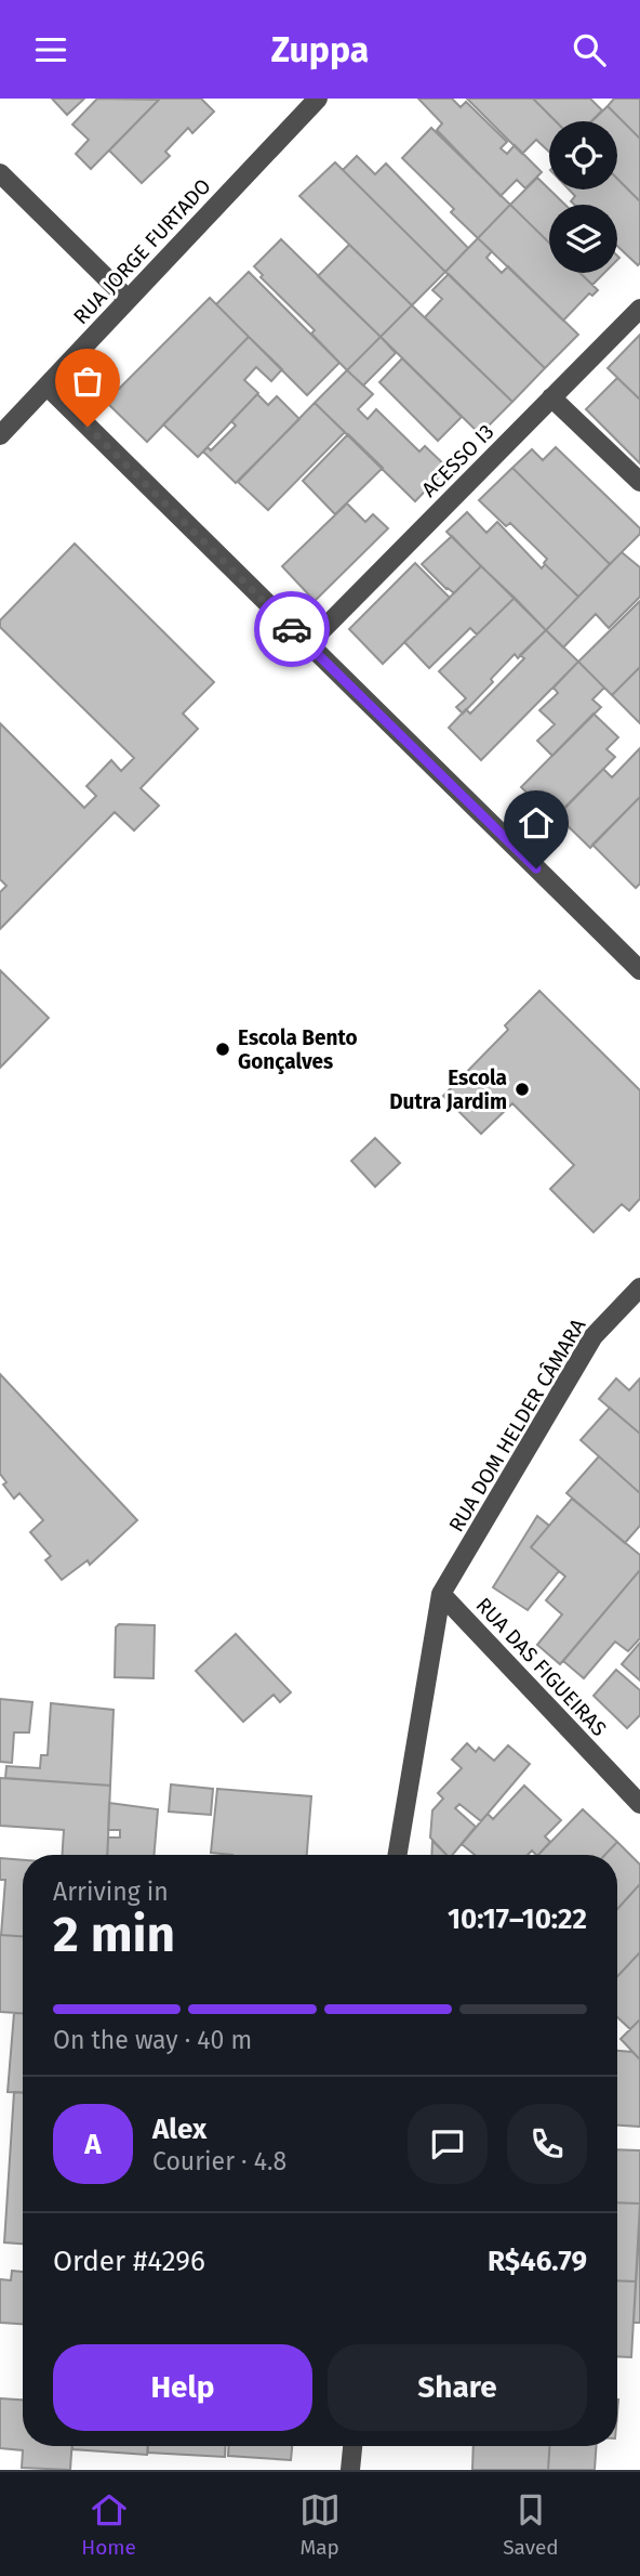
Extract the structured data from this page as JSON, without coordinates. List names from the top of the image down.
{
  "streets": {
    "street": [
      "RUA JORGE FURTADO",
      "ACESSO I3",
      "RUA DOM HELDER CÂMARA",
      "RUA DAS FIGUEIRAS"
    ]
  },
  "crossings": [
    ["RUA DOM HELDER CÂMARA", "RUA DAS FIGUEIRAS"]
  ],
  "places": ["Escola Bento Gonçalves", "Escola Dutra Jardim"],
  "page": {
    "header": "Zuppa",
    "heading": ["2 min", "Arriving in", "10:17–10:22"],
    "panel": [
      "Alex",
      "Courier · 4.8",
      "Order #4296",
      "R$46.79"
    ],
    "bar": "On the way · 40 m",
    "round": "A",
    "buttons": ["Help", "Share"],
    "tabs": ["Home", "Map", "Saved"]
  }
}
